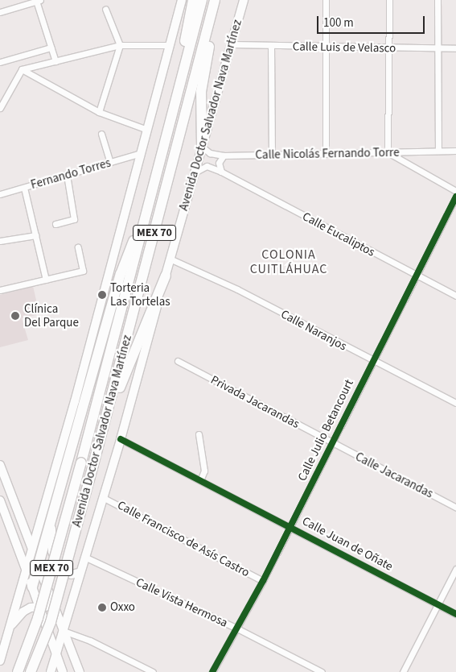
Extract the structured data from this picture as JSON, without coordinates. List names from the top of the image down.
{
  "streets": {
    "highway": ["Avenida Doctor Salvador Nava Martínez", "MEX 70"],
    "street": [
      "Calle Luis de Velasco",
      "Calle Nicolás Fernando Torre",
      "Fernando Torres",
      "Calle Eucaliptos",
      "Calle Naranjos",
      "Privada Jacarandas",
      "Calle Julio Betancourt",
      "Calle Jacarandas",
      "Calle Francisco de Asís Castro",
      "Calle Juan de Oñate",
      "Calle Vista Hermosa"
    ]
  },
  "crossings": [
    ["Calle Luis de Velasco", "Avenida Doctor Salvador Nava Martínez"],
    ["Avenida Doctor Salvador Nava Martínez", "Calle Nicolás Fernando Torre"],
    ["Avenida Doctor Salvador Nava Martínez", "Calle Eucaliptos"],
    ["Avenida Doctor Salvador Nava Martínez", "Calle Naranjos"],
    ["Avenida Doctor Salvador Nava Martínez", "Calle Francisco de Asís Castro"],
    ["Avenida Doctor Salvador Nava Martínez", "Calle Juan de Oñate"],
    ["Avenida Doctor Salvador Nava Martínez", "Calle Vista Hermosa"],
    ["Calle Eucaliptos", "Calle Julio Betancourt"],
    ["Calle Naranjos", "Calle Julio Betancourt"],
    ["Privada Jacarandas", "Calle Julio Betancourt"],
    ["Privada Jacarandas", "Calle Jacarandas"],
    ["Calle Julio Betancourt", "Calle Jacarandas"],
    ["Calle Julio Betancourt", "Calle Francisco de Asís Castro"],
    ["Calle Julio Betancourt", "Calle Juan de Oñate"],
    ["Calle Julio Betancourt", "Calle Vista Hermosa"]
  ],
  "districts": ["COLONIA CUITLÁHUAC"],
  "places": ["Torteria Las Tortelas", "Clínica Del Parque", "Oxxo"],
  "scale_bar": "100 m"
}
